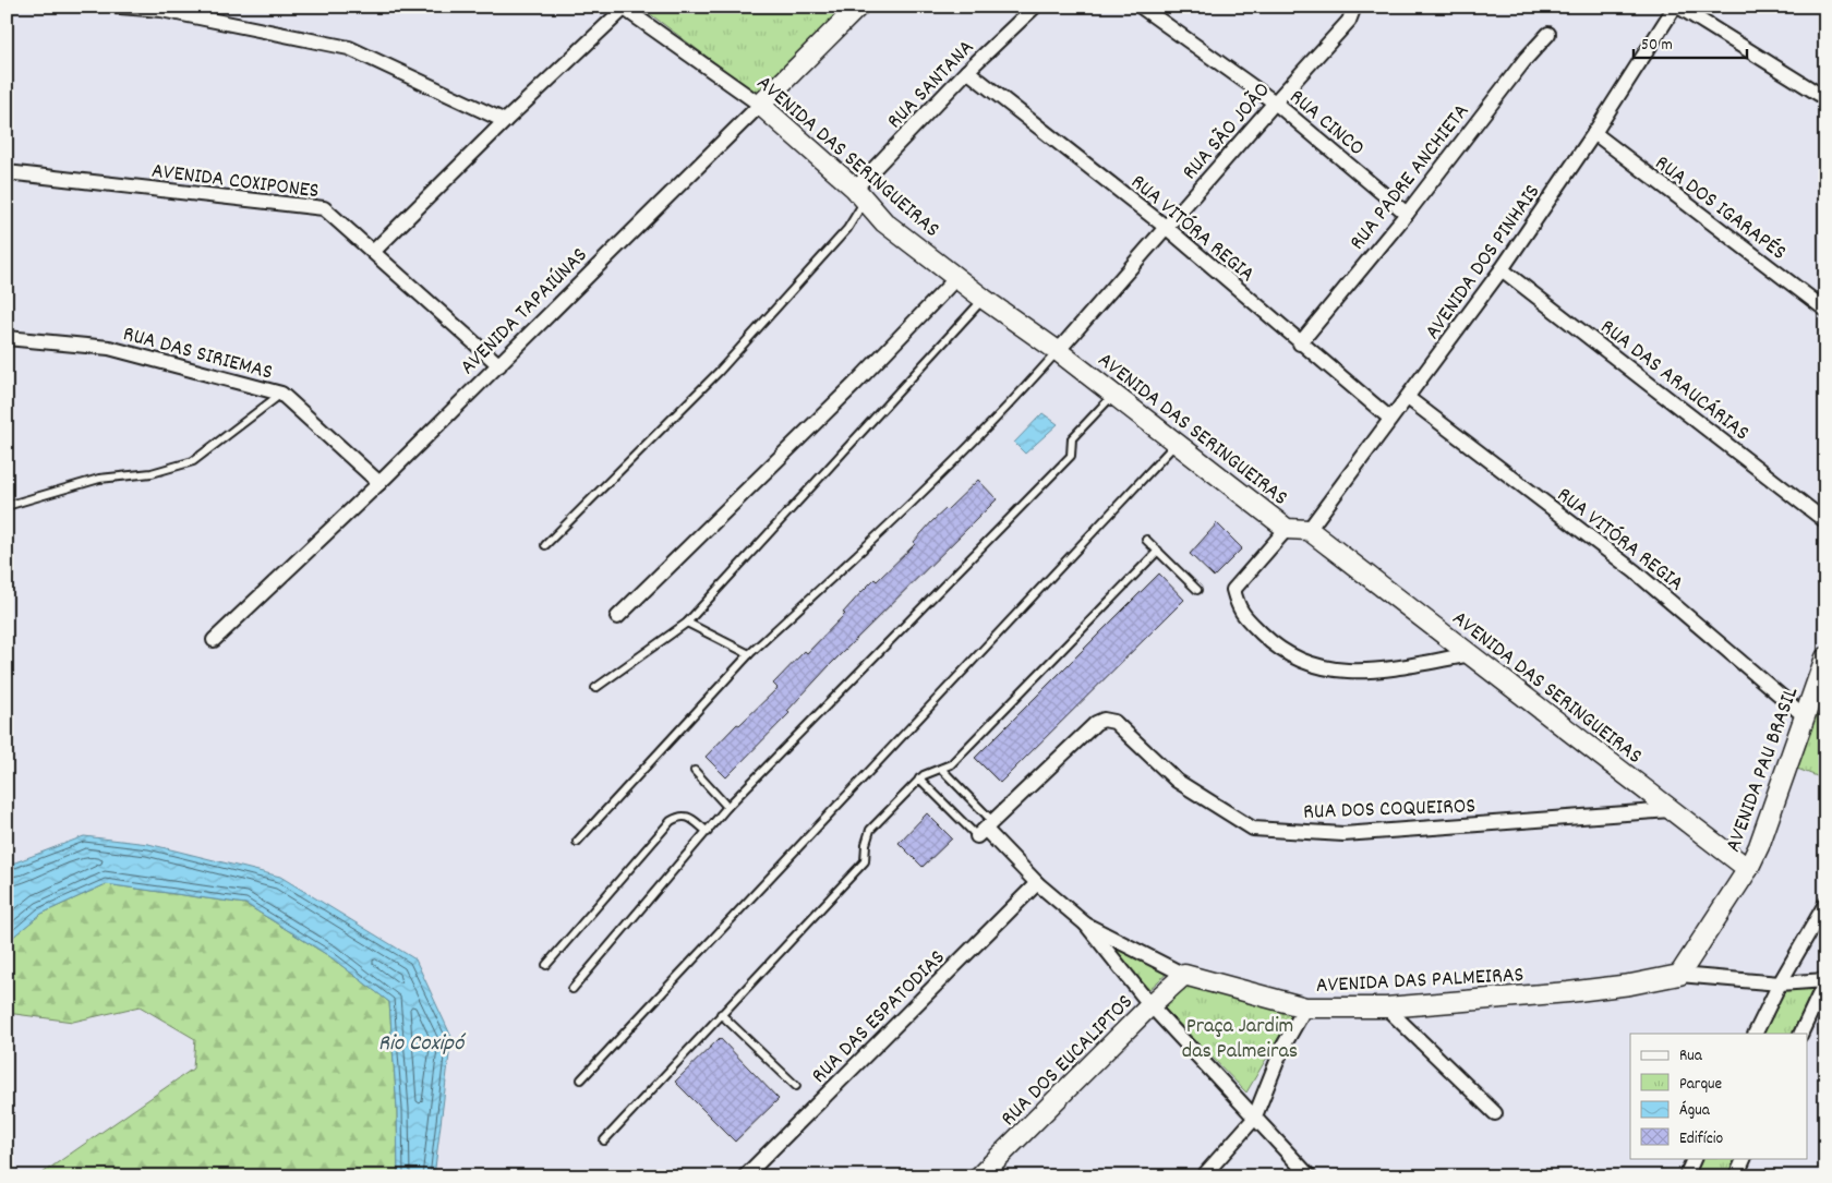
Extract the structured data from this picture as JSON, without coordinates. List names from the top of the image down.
{
  "streets": {
    "street": [
      "RUA SANTANA",
      "RUA CINCO",
      "RUA SÃO JOÃO",
      "AVENIDA DAS SERINGUEIRAS",
      "RUA PADRE ANCHIETA",
      "AVENIDA COXIPONES",
      "RUA DOS IGARAPÉS",
      "RUA VITÓRA REGIA",
      "AVENIDA DOS PINHAIS",
      "AVENIDA TAPAIÚNAS",
      "RUA DAS SIRIEMAS",
      "RUA DAS ARAUCÁRIAS",
      "AVENIDA PAU BRASIL",
      "RUA DOS COQUEIROS",
      "AVENIDA DAS PALMEIRAS",
      "RUA DAS ESPATODIAS",
      "RUA DOS EUCALIPTOS"
    ]
  },
  "crossings": [
    ["RUA SANTANA", "AVENIDA DAS SERINGUEIRAS"],
    ["RUA SANTANA", "RUA VITÓRA REGIA"],
    ["RUA CINCO", "RUA SÃO JOÃO"],
    ["RUA CINCO", "RUA PADRE ANCHIETA"],
    ["RUA SÃO JOÃO", "AVENIDA DAS SERINGUEIRAS"],
    ["RUA SÃO JOÃO", "RUA VITÓRA REGIA"],
    ["AVENIDA DAS SERINGUEIRAS", "AVENIDA DOS PINHAIS"],
    ["AVENIDA DAS SERINGUEIRAS", "AVENIDA TAPAIÚNAS"],
    ["AVENIDA DAS SERINGUEIRAS", "AVENIDA PAU BRASIL"],
    ["AVENIDA DAS SERINGUEIRAS", "RUA DOS COQUEIROS"],
    ["RUA PADRE ANCHIETA", "RUA VITÓRA REGIA"],
    ["AVENIDA COXIPONES", "AVENIDA TAPAIÚNAS"],
    ["RUA DOS IGARAPÉS", "AVENIDA DOS PINHAIS"],
    ["RUA VITÓRA REGIA", "AVENIDA DOS PINHAIS"],
    ["RUA VITÓRA REGIA", "AVENIDA PAU BRASIL"],
    ["AVENIDA DOS PINHAIS", "RUA DAS ARAUCÁRIAS"],
    ["AVENIDA TAPAIÚNAS", "RUA DAS SIRIEMAS"],
    ["AVENIDA PAU BRASIL", "AVENIDA DAS PALMEIRAS"],
    ["RUA DOS COQUEIROS", "AVENIDA DAS PALMEIRAS"],
    ["AVENIDA DAS PALMEIRAS", "RUA DAS ESPATODIAS"],
    ["AVENIDA DAS PALMEIRAS", "RUA DOS EUCALIPTOS"]
  ],
  "water": ["Rio Coxipó"],
  "parks": ["Praça Jardim das Palmeiras"],
  "legend": [
    "Rua",
    "Parque",
    "Água",
    "Edifício"
  ],
  "scale_bar": "50 m"
}
